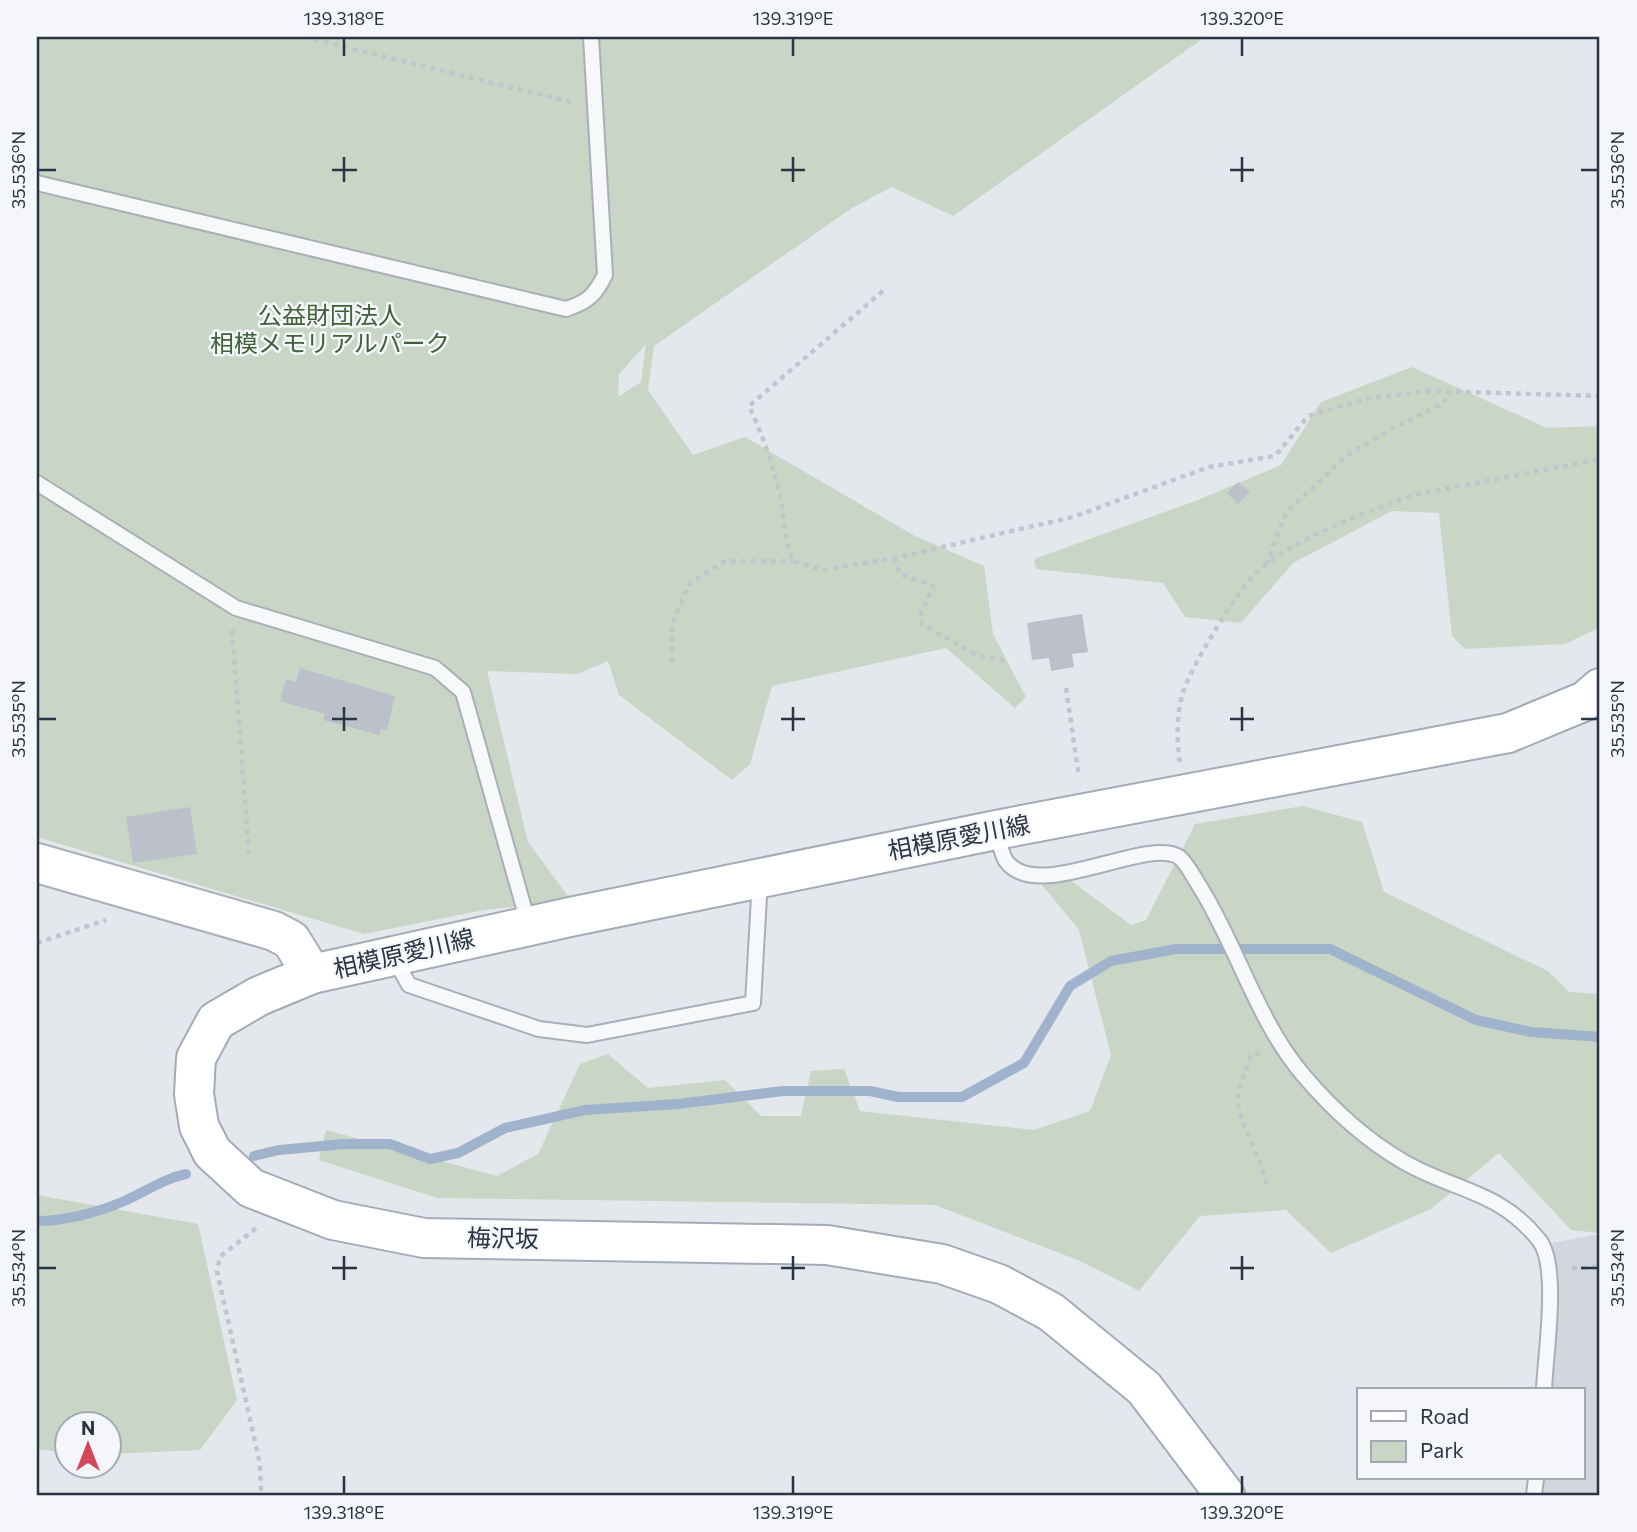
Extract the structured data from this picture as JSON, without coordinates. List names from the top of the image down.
{
  "streets": {
    "main road": ["相模原愛川線", "梅沢坂"]
  },
  "crossings": [
    ["相模原愛川線", "梅沢坂"]
  ],
  "parks": ["公益財団法人 相模メモリアルパーク"],
  "legend": ["Road", "Park"],
  "north": "top",
  "coordinates": [
    "139.318°E",
    "139.319°E",
    "139.320°E",
    "35.536°N",
    "35.535°N",
    "35.534°N"
  ]
}
